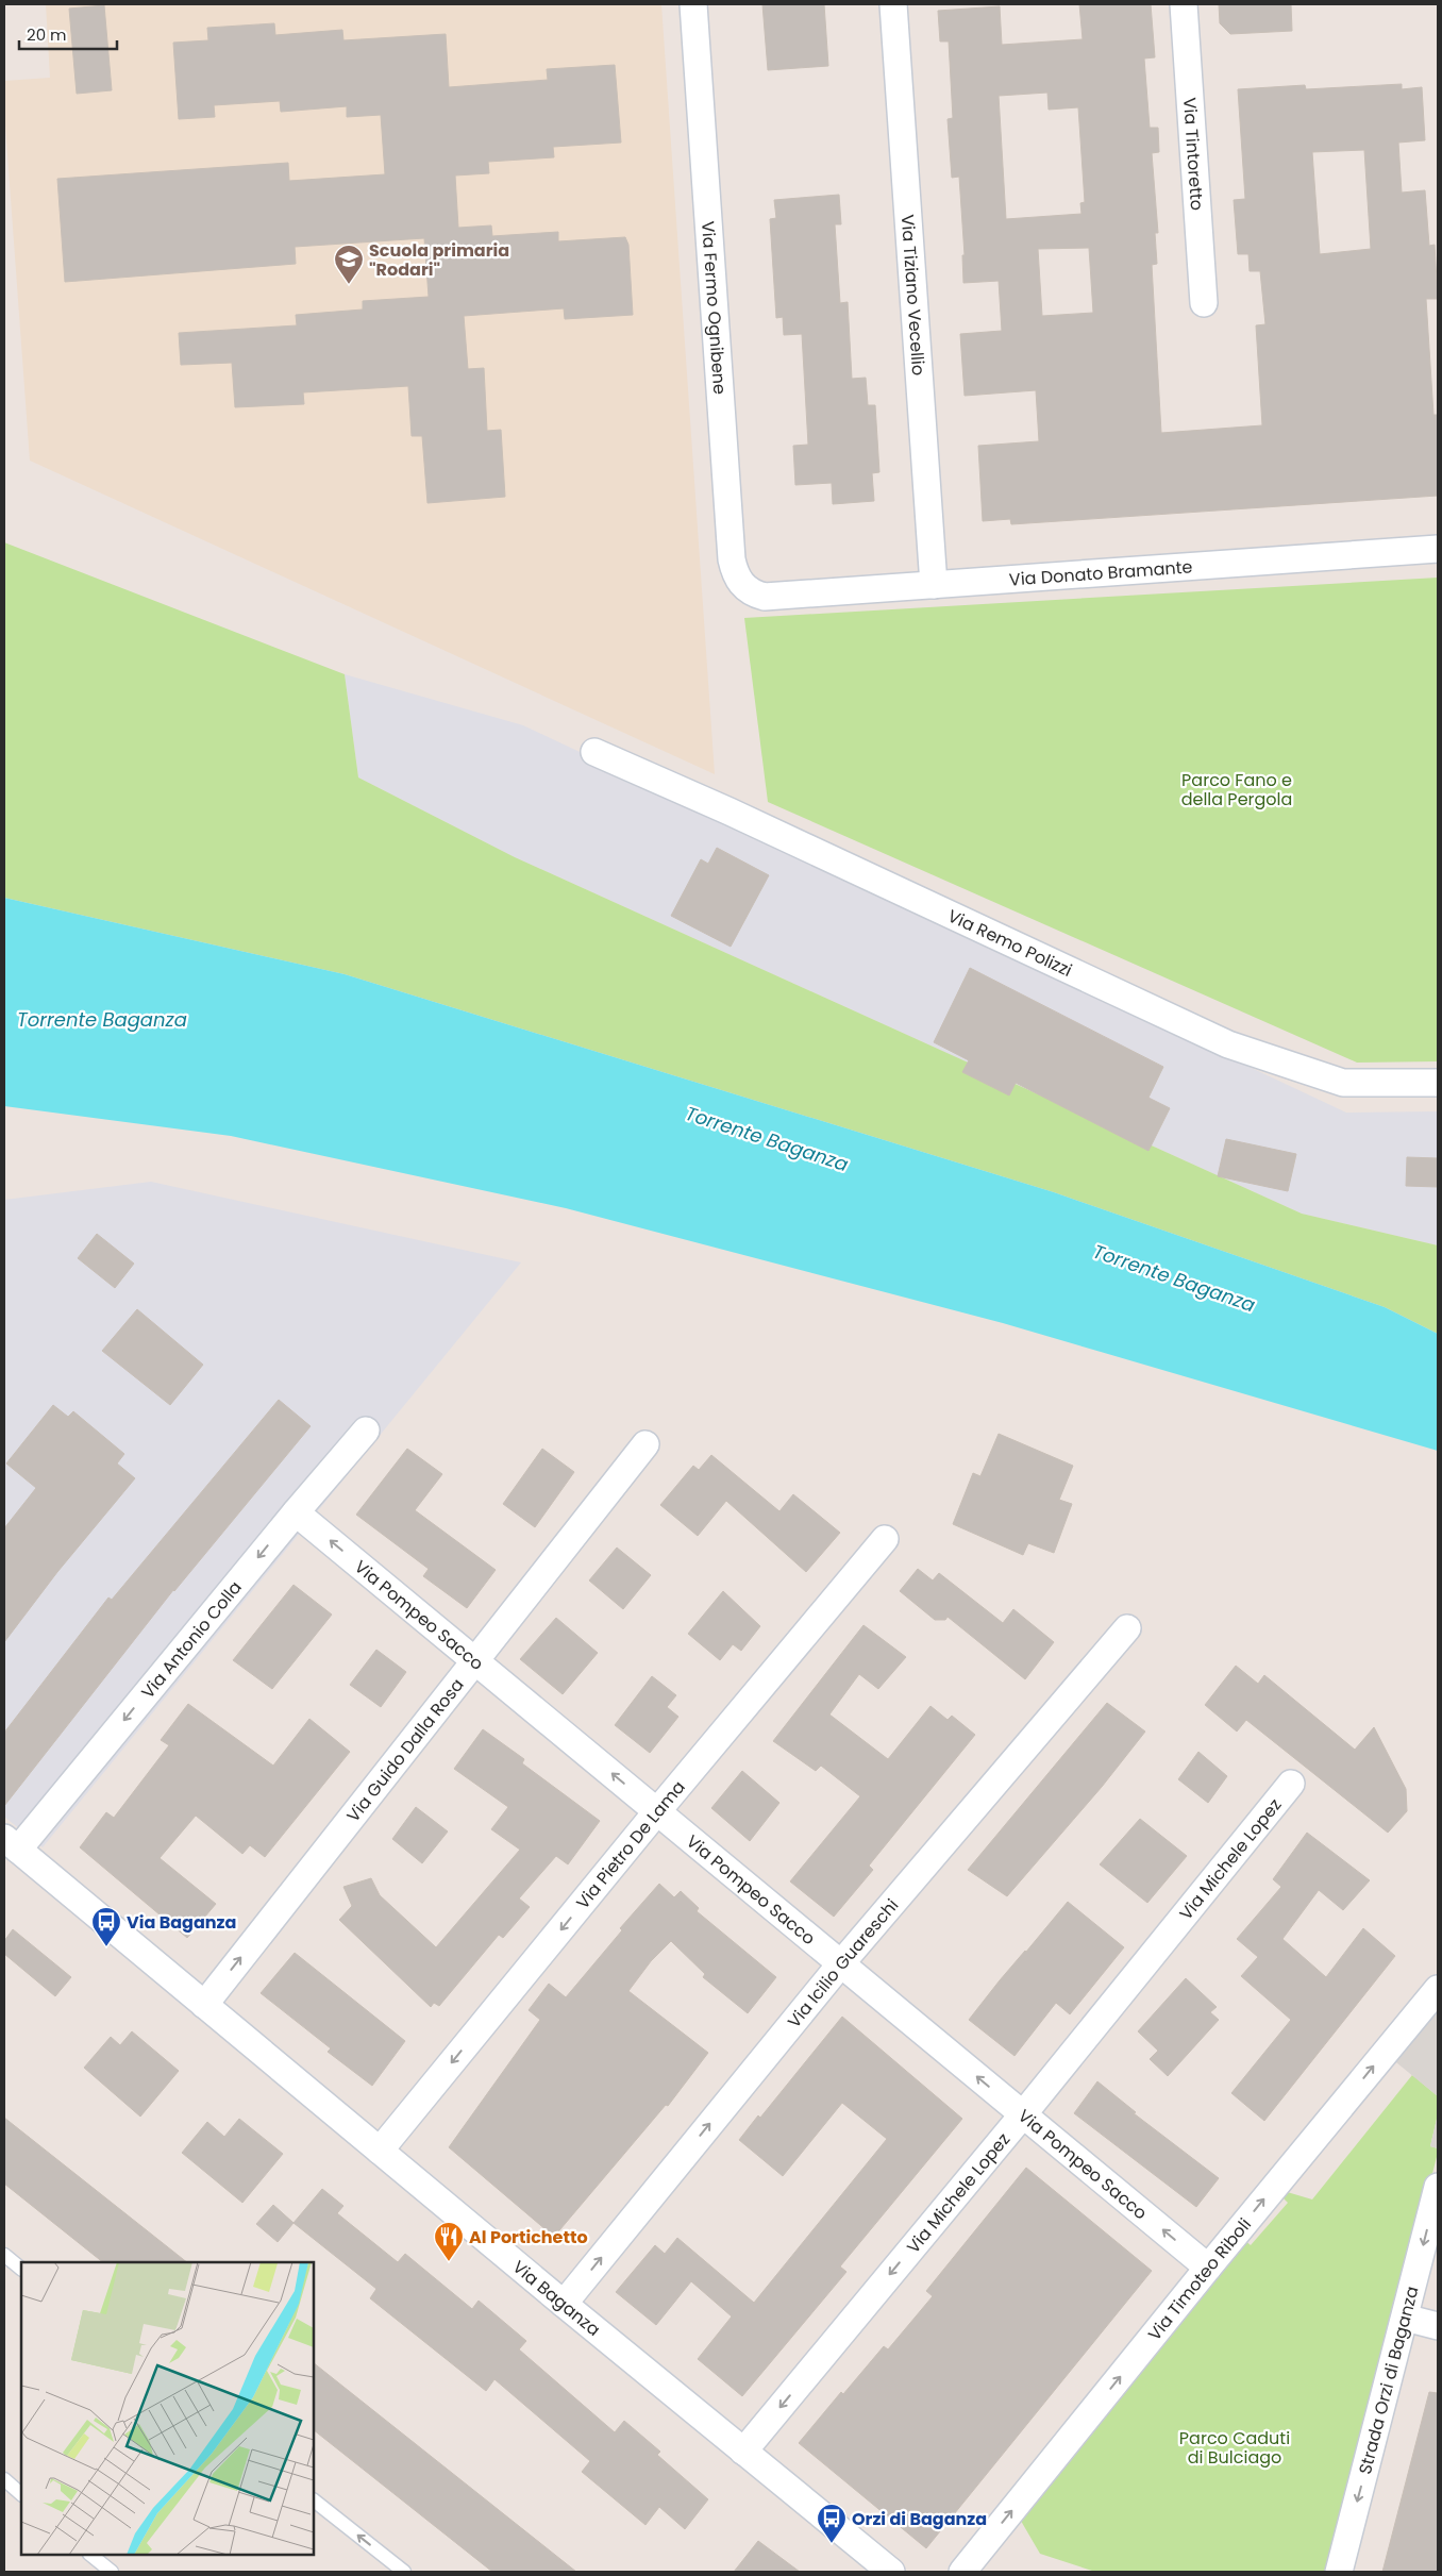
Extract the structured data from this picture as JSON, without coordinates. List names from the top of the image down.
{
  "streets": {
    "street": [
      "Via Tintoretto",
      "Via Tiziano Vecellio",
      "Via Fermo Ognibene",
      "Via Donato Bramante",
      "Via Remo Polizzi",
      "Via Pompeo Sacco",
      "Via Antonio Colla",
      "Via Guido Dalla Rosa",
      "Via Pietro De Lama",
      "Via Michele Lopez",
      "Via Icilio Guareschi",
      "Via Timoteo Riboli",
      "Via Baganza",
      "Strada Orzi di Baganza"
    ]
  },
  "crossings": [
    ["Via Tiziano Vecellio", "Via Donato Bramante"],
    ["Via Fermo Ognibene", "Via Donato Bramante"],
    ["Via Pompeo Sacco", "Via Antonio Colla"],
    ["Via Pompeo Sacco", "Via Guido Dalla Rosa"],
    ["Via Pompeo Sacco", "Via Pietro De Lama"],
    ["Via Pompeo Sacco", "Via Michele Lopez"],
    ["Via Pompeo Sacco", "Via Icilio Guareschi"],
    ["Via Pompeo Sacco", "Via Timoteo Riboli"],
    ["Via Antonio Colla", "Via Baganza"],
    ["Via Guido Dalla Rosa", "Via Baganza"],
    ["Via Pietro De Lama", "Via Baganza"],
    ["Via Michele Lopez", "Via Baganza"],
    ["Via Icilio Guareschi", "Via Baganza"]
  ],
  "one_way": [
    "Via Pompeo Sacco",
    "Via Antonio Colla",
    "Via Guido Dalla Rosa",
    "Via Pietro De Lama",
    "Via Michele Lopez",
    "Via Icilio Guareschi",
    "Via Timoteo Riboli",
    "Strada Orzi di Baganza"
  ],
  "water": ["Torrente Baganza"],
  "parks": ["Parco Fano e della Pergola", "Parco Caduti di Bulciago"],
  "places": {
    "school or university": ["Scuola primaria \"Rodari\""],
    "bus stop": ["Via Baganza", "Orzi di Baganza"],
    "restaurant": ["Al Portichetto"]
  },
  "scale_bar": "20 m"
}
